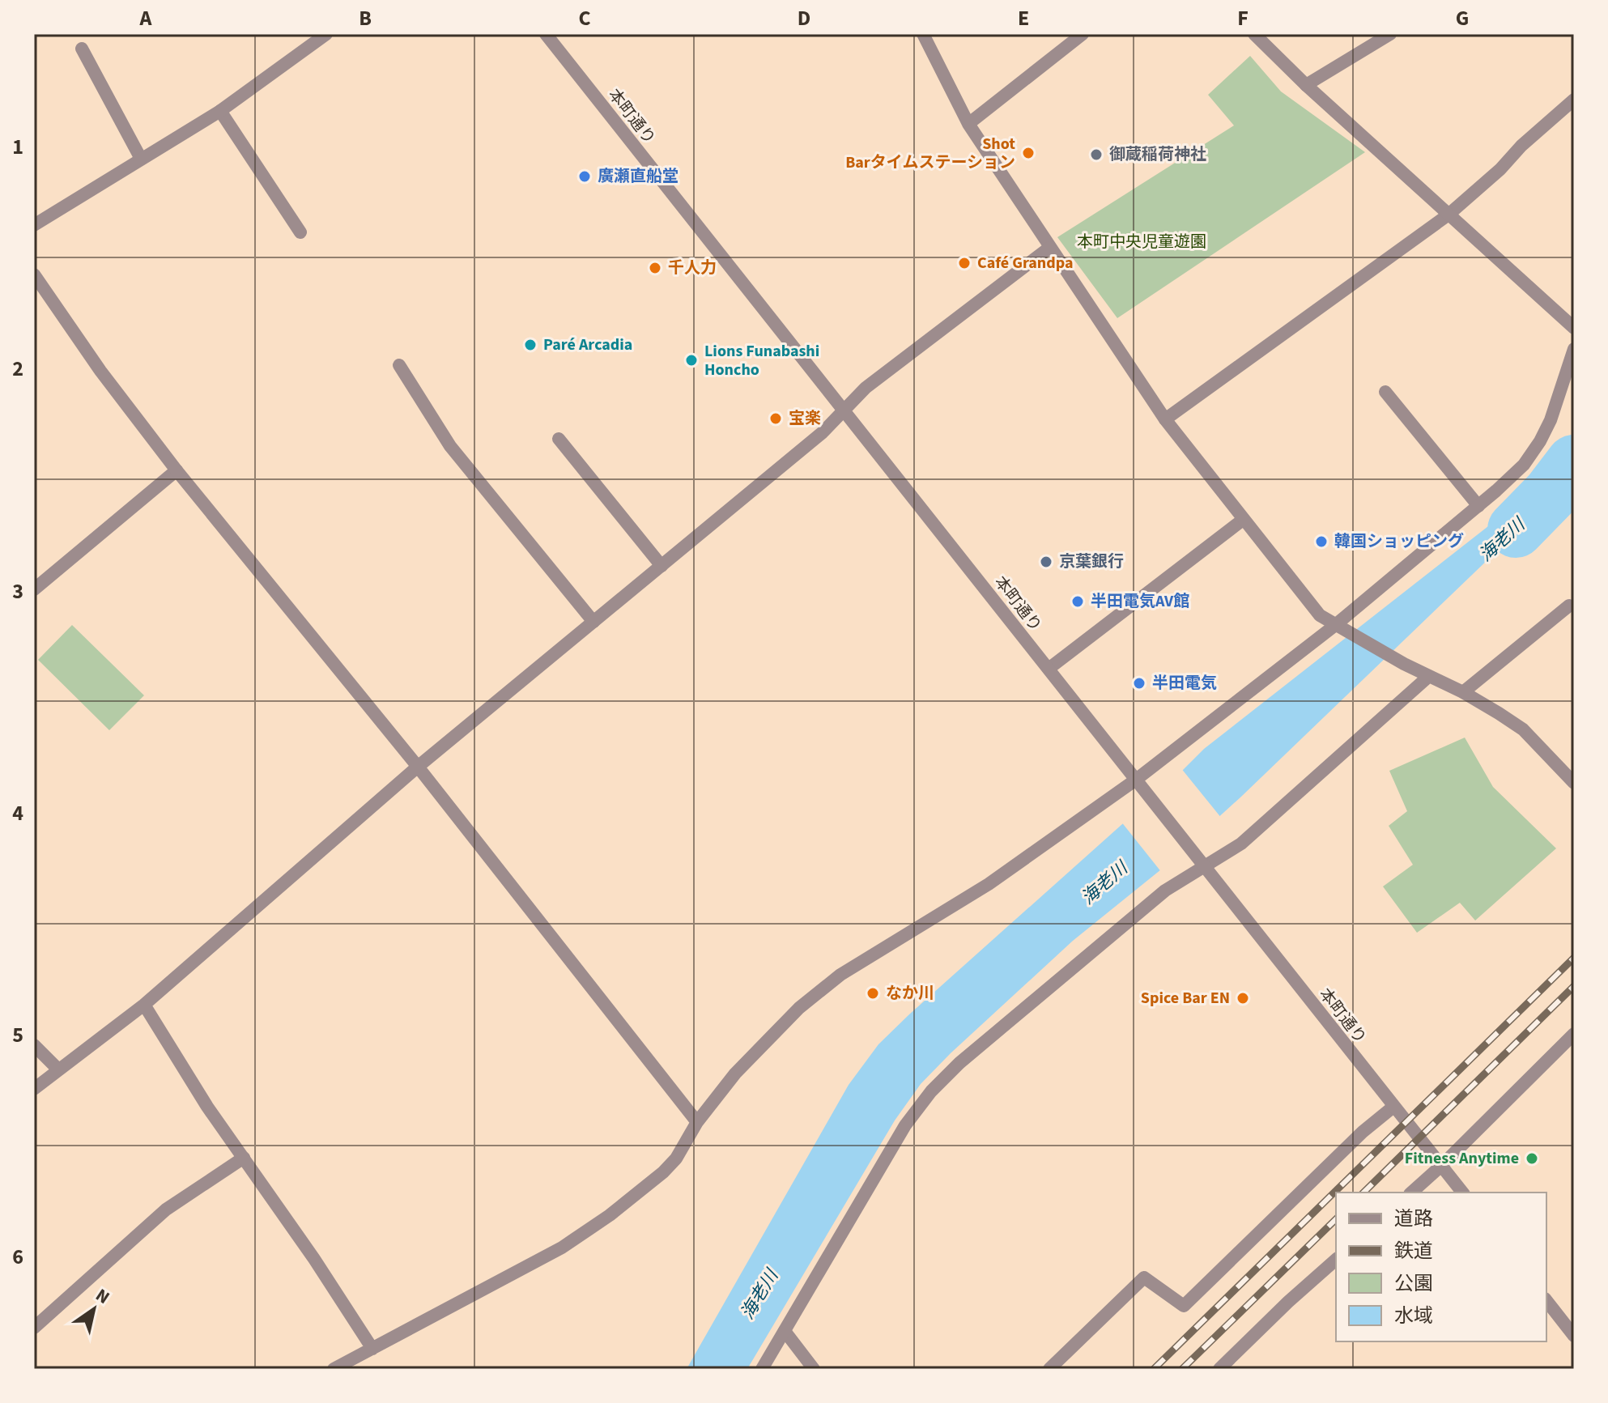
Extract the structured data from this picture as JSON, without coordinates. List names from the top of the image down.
{
  "streets": {
    "street": ["本町通り"]
  },
  "water": ["海老川"],
  "parks": ["本町中央児童遊園"],
  "places": [
    "Shot Barタイムステーション",
    "御蔵稲荷神社",
    "廣瀬直船堂",
    "Café Grandpa",
    "千人力",
    "Paré Arcadia",
    "Lions Funabashi Honcho",
    "宝楽",
    "韓国ショッピング",
    "京葉銀行",
    "半田電気AV館",
    "半田電気",
    "なか川",
    "Spice Bar EN",
    "Fitness Anytime"
  ],
  "legend": [
    "道路",
    "鉄道",
    "公園",
    "水域"
  ],
  "north": "top right",
  "grid": {
    "columns": [
      "A",
      "B",
      "C",
      "D",
      "E",
      "F",
      "G"
    ],
    "rows": [
      "1",
      "2",
      "3",
      "4",
      "5",
      "6"
    ]
  }
}
